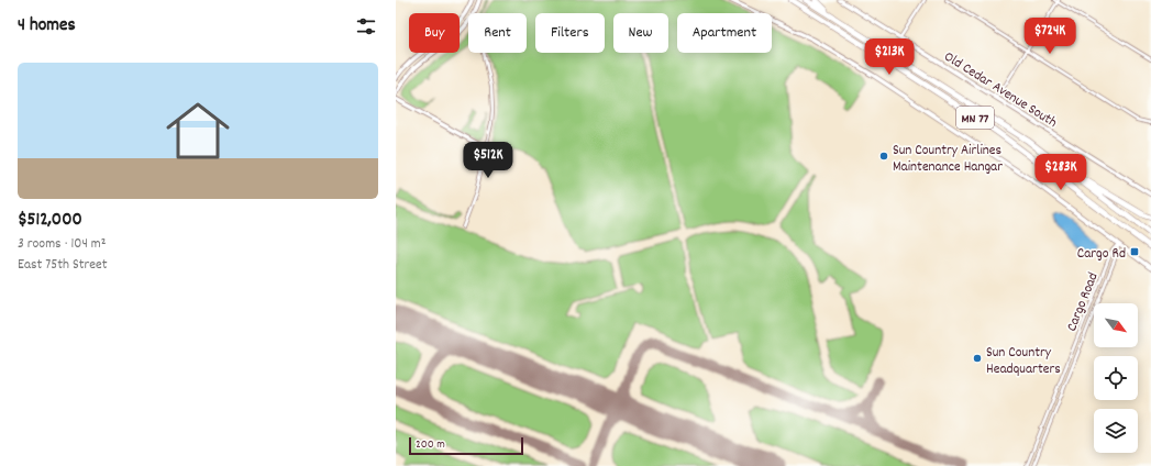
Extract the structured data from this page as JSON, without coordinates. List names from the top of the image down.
{
  "streets": {
    "highway": ["MN 77"],
    "street": ["Old Cedar Avenue South", "Cargo Road"]
  },
  "places": {
    "other": ["Sun Country Airlines Maintenance Hangar", "Sun Country Headquarters"],
    "transit": ["Cargo Rd"]
  },
  "scale_bar": "200 m",
  "north": "bottom right",
  "page": {
    "heading": "4 homes",
    "chip": [
      "Buy",
      "Rent",
      "Filters",
      "New",
      "Apartment"
    ],
    "price": [
      "$724K",
      "$213K",
      "$512K",
      "$283K"
    ],
    "list": [
      {
        "name": "$512,000",
        "note": "3 rooms · 104 m² · East 75th Street"
      }
    ],
    "scale": "200 m"
  }
}
